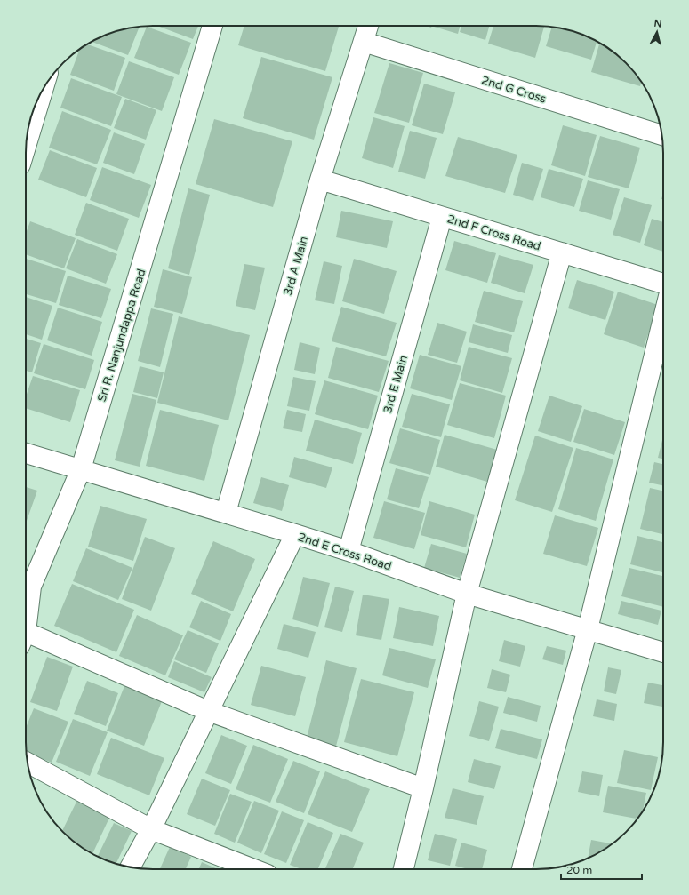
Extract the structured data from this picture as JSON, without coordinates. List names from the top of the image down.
{
  "streets": {
    "street": [
      "2nd G Cross",
      "2nd F Cross Road",
      "3rd A Main",
      "Sri R. Nanjundappa Road",
      "3rd E Main",
      "2nd E Cross Road"
    ]
  },
  "crossings": [
    ["2nd G Cross", "3rd A Main"],
    ["2nd F Cross Road", "3rd A Main"],
    ["2nd F Cross Road", "3rd E Main"],
    ["3rd A Main", "2nd E Cross Road"],
    ["Sri R. Nanjundappa Road", "2nd E Cross Road"],
    ["3rd E Main", "2nd E Cross Road"]
  ],
  "scale_bar": "20 m",
  "north": "top"
}
